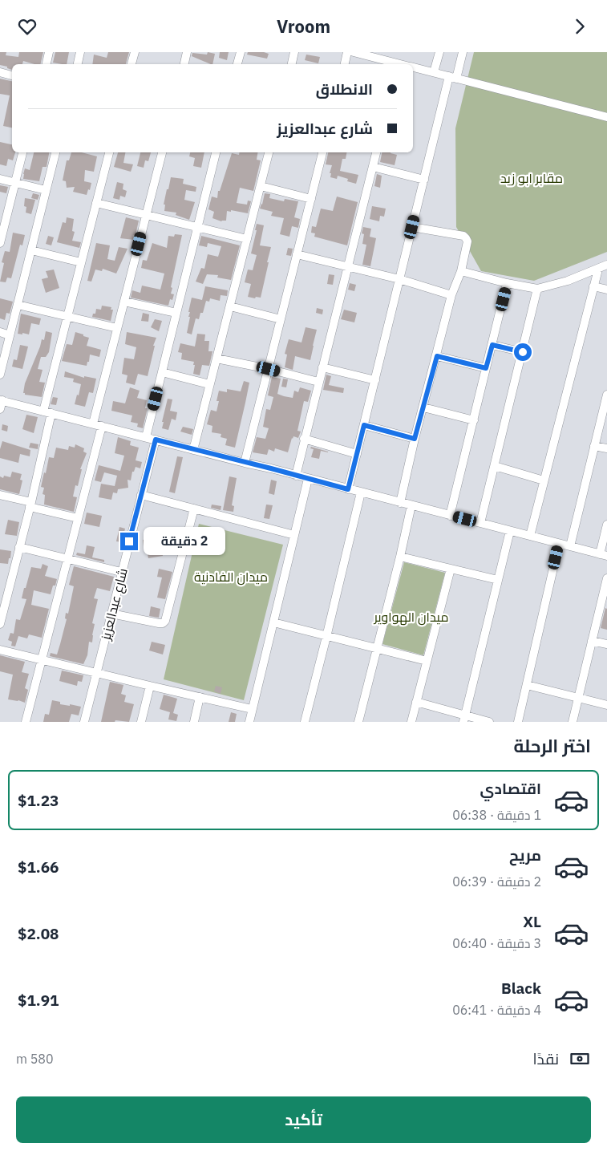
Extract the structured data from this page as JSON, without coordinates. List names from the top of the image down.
{
  "streets": {
    "street": ["شارع عبدالعزيز"]
  },
  "parks": ["مقابر ابو زيد", "ميدان الفادنية", "ميدان الهواوير"],
  "page": {
    "header": "Vroom",
    "banner": ["الانطلاق", "شارع عبدالعزيز"],
    "bubble": "2 دقيقة",
    "heading": "اختر الرحلة",
    "list": [
      {
        "name": "اقتصادي",
        "note": "1 دقيقة · 06:38",
        "value": "$1.23"
      },
      {
        "name": "مريح",
        "note": "2 دقيقة · 06:39",
        "value": "$1.66"
      },
      {
        "name": "XL",
        "note": "3 دقيقة · 06:40",
        "value": "$2.08"
      },
      {
        "name": "Black",
        "note": "4 دقيقة · 06:41",
        "value": "$1.91"
      }
    ],
    "pay": ["نقدًا", "580 m"],
    "buttons": "تأكيد"
  }
}
